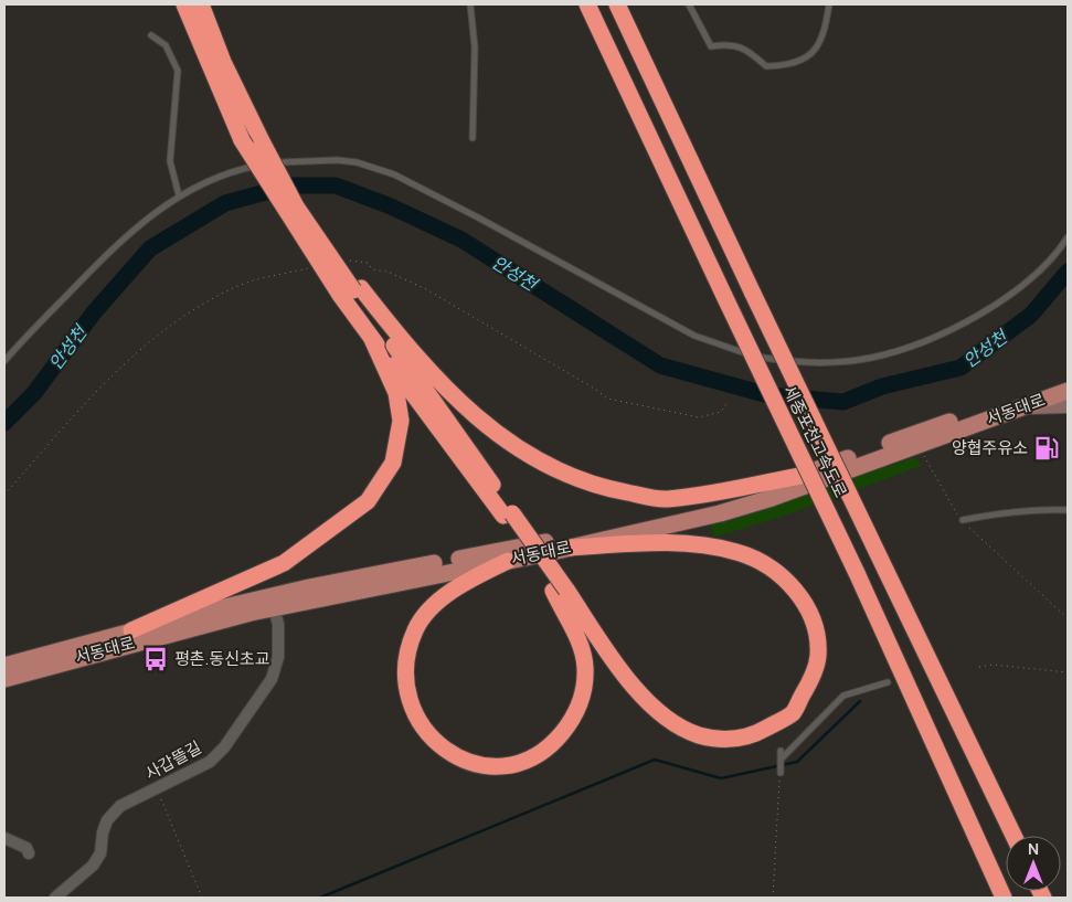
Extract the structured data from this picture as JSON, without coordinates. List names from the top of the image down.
{
  "streets": {
    "highway": ["세종포천고속도로"],
    "main road": ["서동대로"],
    "street": ["사갑뜰길"]
  },
  "crossings": [
    ["서동대로", "사갑뜰길"]
  ],
  "water": ["안성천"],
  "places": {
    "fuel station": ["양협주유소"],
    "bus stop": ["평촌.동신초교"]
  },
  "north": "top"
}
